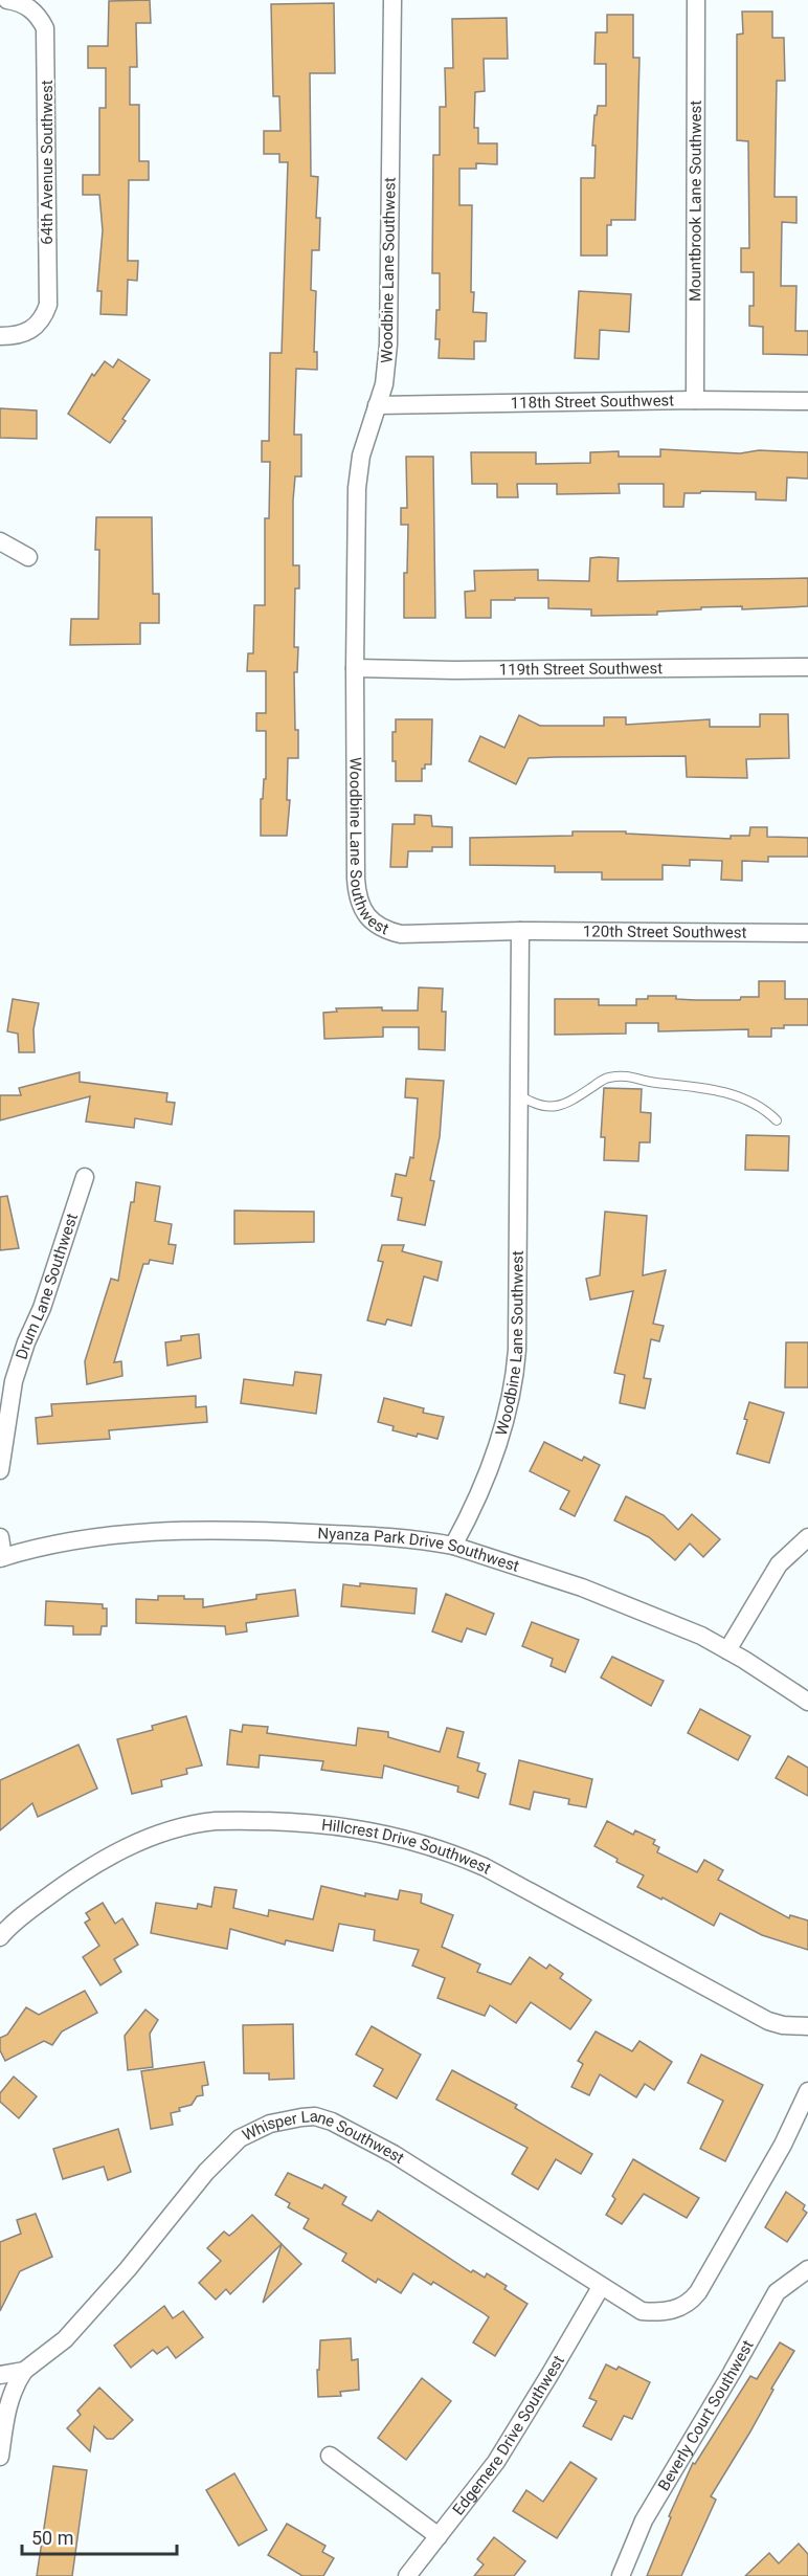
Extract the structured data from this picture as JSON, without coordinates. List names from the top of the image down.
{
  "streets": {
    "street": [
      "64th Avenue Southwest",
      "Mountbrook Lane Southwest",
      "Woodbine Lane Southwest",
      "118th Street Southwest",
      "119th Street Southwest",
      "120th Street Southwest",
      "Drum Lane Southwest",
      "Nyanza Park Drive Southwest",
      "Hillcrest Drive Southwest",
      "Whisper Lane Southwest",
      "Beverly Court Southwest",
      "Edgemere Drive Southwest"
    ]
  },
  "crossings": [
    ["Mountbrook Lane Southwest", "118th Street Southwest"],
    ["Woodbine Lane Southwest", "118th Street Southwest"],
    ["Woodbine Lane Southwest", "119th Street Southwest"],
    ["Woodbine Lane Southwest", "120th Street Southwest"],
    ["Woodbine Lane Southwest", "Nyanza Park Drive Southwest"],
    ["Whisper Lane Southwest", "Edgemere Drive Southwest"]
  ],
  "scale_bar": "50 m"
}
